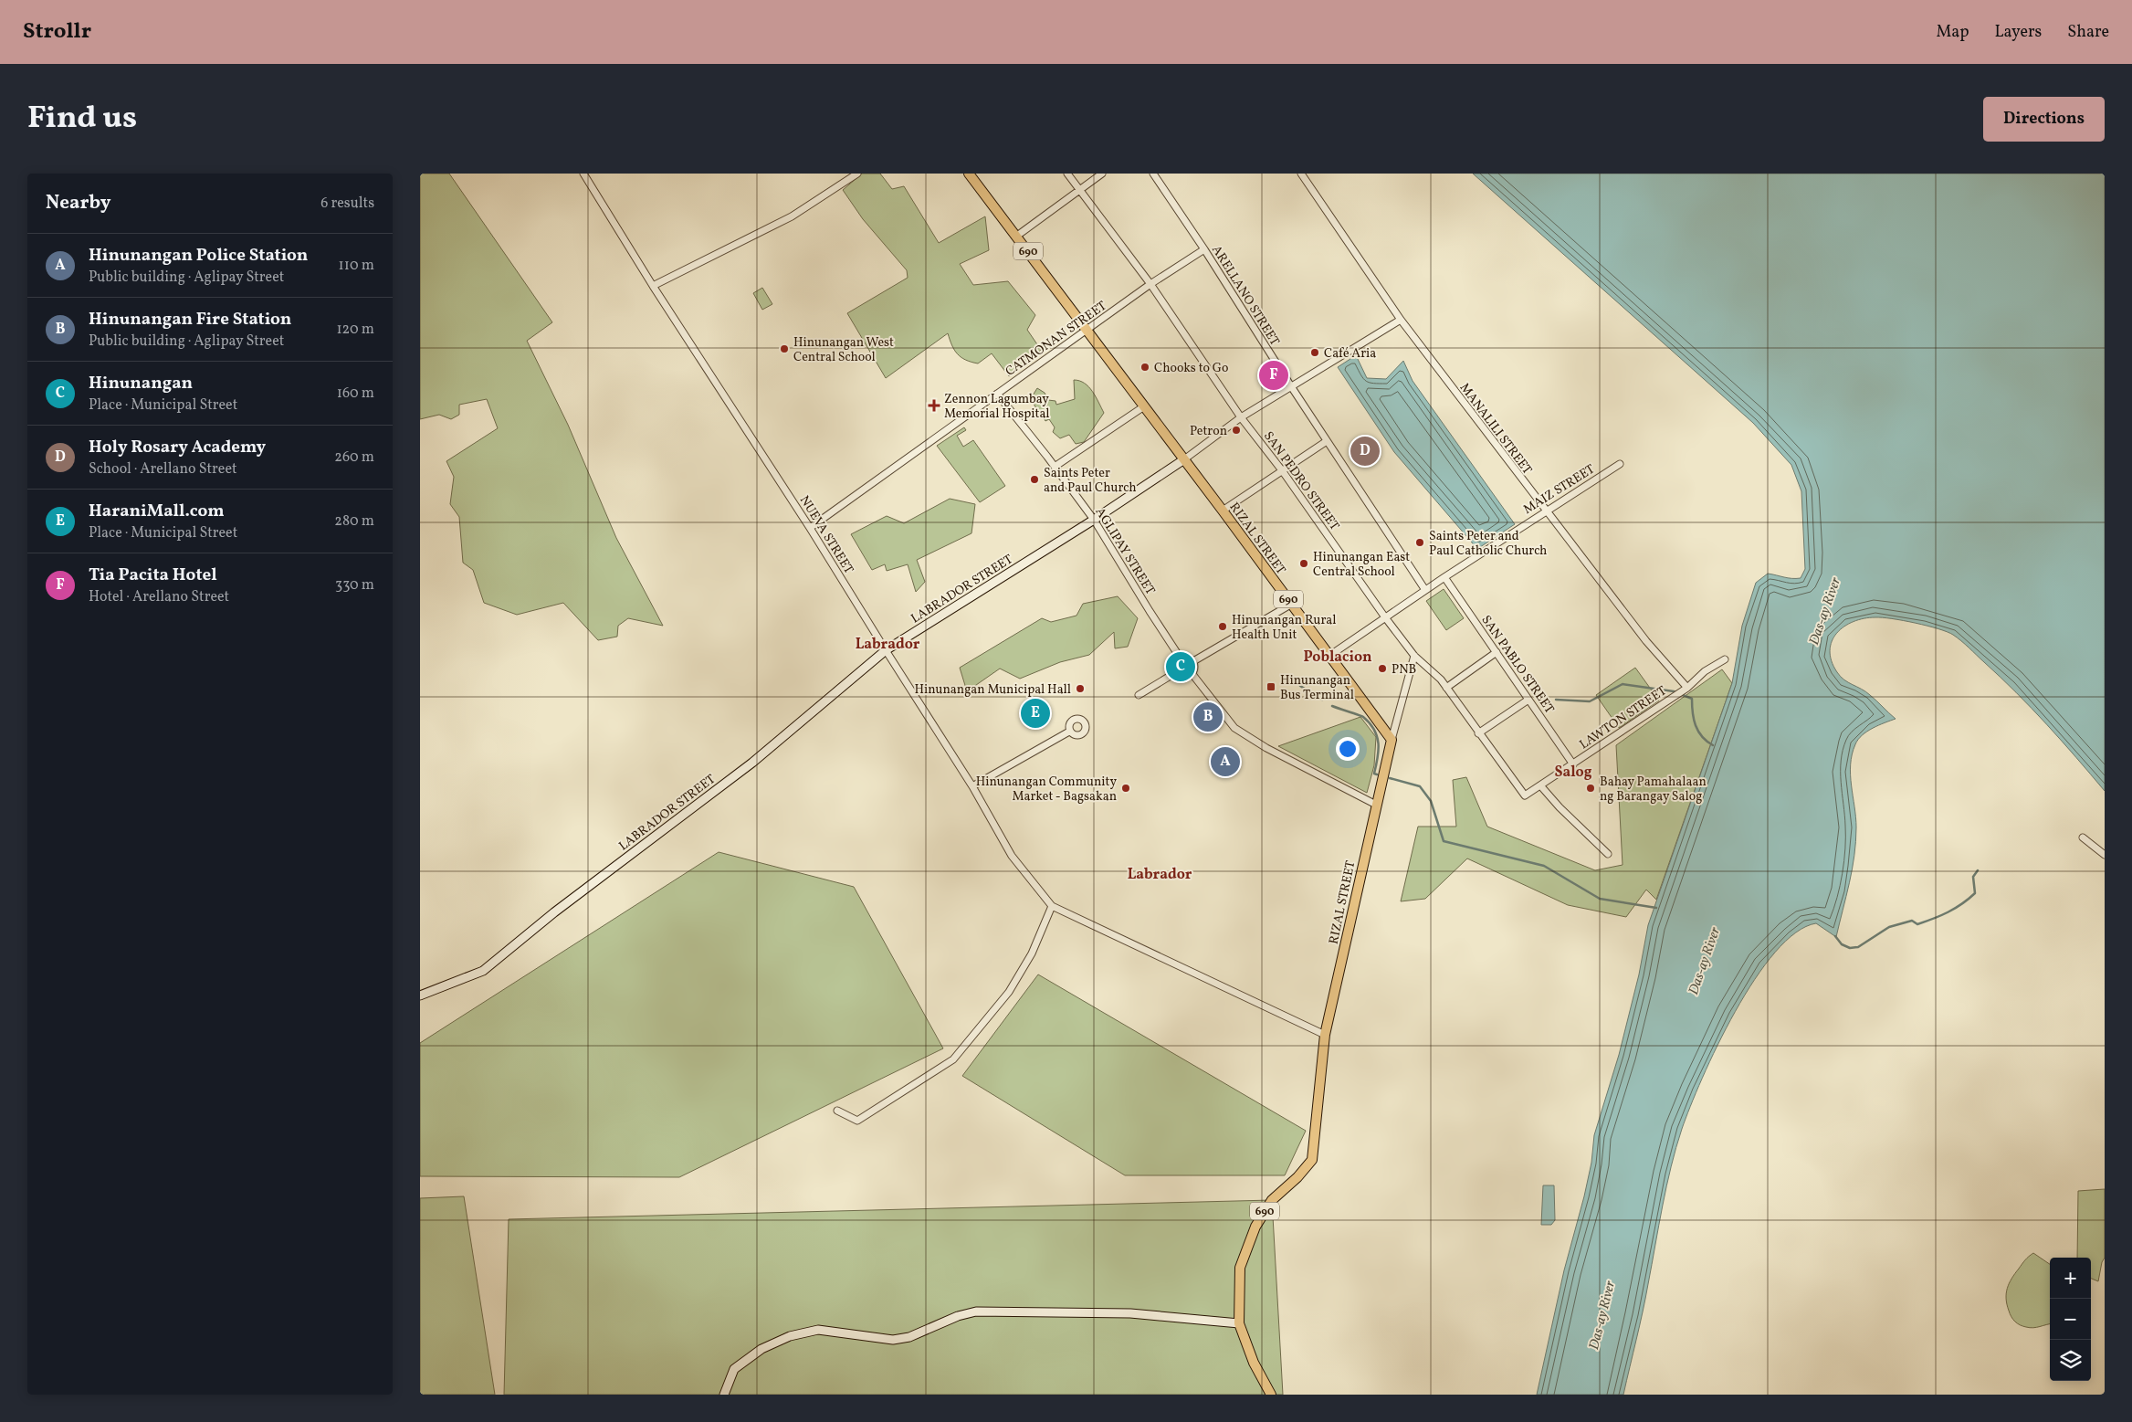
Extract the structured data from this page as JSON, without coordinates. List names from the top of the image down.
{
  "streets": {
    "main road": ["690", "RIZAL STREET"],
    "street": [
      "ARELLANO STREET",
      "CATMONAN STREET",
      "MANALILI STREET",
      "SAN PEDRO STREET",
      "MAIZ STREET",
      "NUEVA STREET",
      "AGLIPAY STREET",
      "LABRADOR STREET",
      "SAN PABLO STREET",
      "LAWTON STREET"
    ]
  },
  "crossings": [
    ["690", "CATMONAN STREET"],
    ["690", "RIZAL STREET"],
    ["ARELLANO STREET", "CATMONAN STREET"],
    ["ARELLANO STREET", "MAIZ STREET"],
    ["ARELLANO STREET", "LABRADOR STREET"],
    ["CATMONAN STREET", "SAN PEDRO STREET"],
    ["CATMONAN STREET", "NUEVA STREET"],
    ["CATMONAN STREET", "RIZAL STREET"],
    ["CATMONAN STREET", "AGLIPAY STREET"],
    ["MANALILI STREET", "MAIZ STREET"],
    ["MANALILI STREET", "LABRADOR STREET"],
    ["MANALILI STREET", "LAWTON STREET"],
    ["SAN PEDRO STREET", "MAIZ STREET"],
    ["SAN PEDRO STREET", "LABRADOR STREET"],
    ["SAN PEDRO STREET", "LAWTON STREET"],
    ["MAIZ STREET", "RIZAL STREET"],
    ["MAIZ STREET", "SAN PABLO STREET"],
    ["NUEVA STREET", "LABRADOR STREET"],
    ["RIZAL STREET", "LABRADOR STREET"],
    ["AGLIPAY STREET", "LABRADOR STREET"],
    ["SAN PABLO STREET", "LAWTON STREET"]
  ],
  "districts": [
    "Labrador",
    "Poblacion",
    "Salog",
    "Labrador"
  ],
  "water": ["Das-ay River"],
  "places": {
    "other": [
      "Hinunangan West Central School",
      "Café Aria",
      "Chooks to Go",
      "Petron",
      "Saints Peter and Paul Church",
      "Saints Peter and Paul Catholic Church",
      "Hinunangan East Central School",
      "Hinunangan Rural Health Unit",
      "PNB",
      "Hinunangan Municipal Hall",
      "Hinunangan Community Market - Bagsakan",
      "Bahay Pamahalaan ng Barangay Salog"
    ],
    "health": ["Zennon Lagumbay Memorial Hospital"],
    "transit": ["Hinunangan Bus Terminal"]
  },
  "page": {
    "header": "Strollr",
    "nav": ["Map", "Layers", "Share"],
    "title": "Find us",
    "buttons": "Directions",
    "heading": ["Nearby", "6 results"],
    "list": [
      {
        "mark": "A",
        "name": "Hinunangan Police Station",
        "note": "Public building · Aglipay Street",
        "value": "110 m"
      },
      {
        "mark": "B",
        "name": "Hinunangan Fire Station",
        "note": "Public building · Aglipay Street",
        "value": "120 m"
      },
      {
        "mark": "C",
        "name": "Hinunangan",
        "note": "Place · Municipal Street",
        "value": "160 m"
      },
      {
        "mark": "D",
        "name": "Holy Rosary Academy",
        "note": "School · Arellano Street",
        "value": "260 m"
      },
      {
        "mark": "E",
        "name": "HaraniMall.com",
        "note": "Place · Municipal Street",
        "value": "280 m"
      },
      {
        "mark": "F",
        "name": "Tia Pacita Hotel",
        "note": "Hotel · Arellano Street",
        "value": "330 m"
      }
    ],
    "pins": [
      "F",
      "D",
      "C",
      "E",
      "B",
      "A"
    ],
    "map_buttons": ["+", "−"]
  }
}
